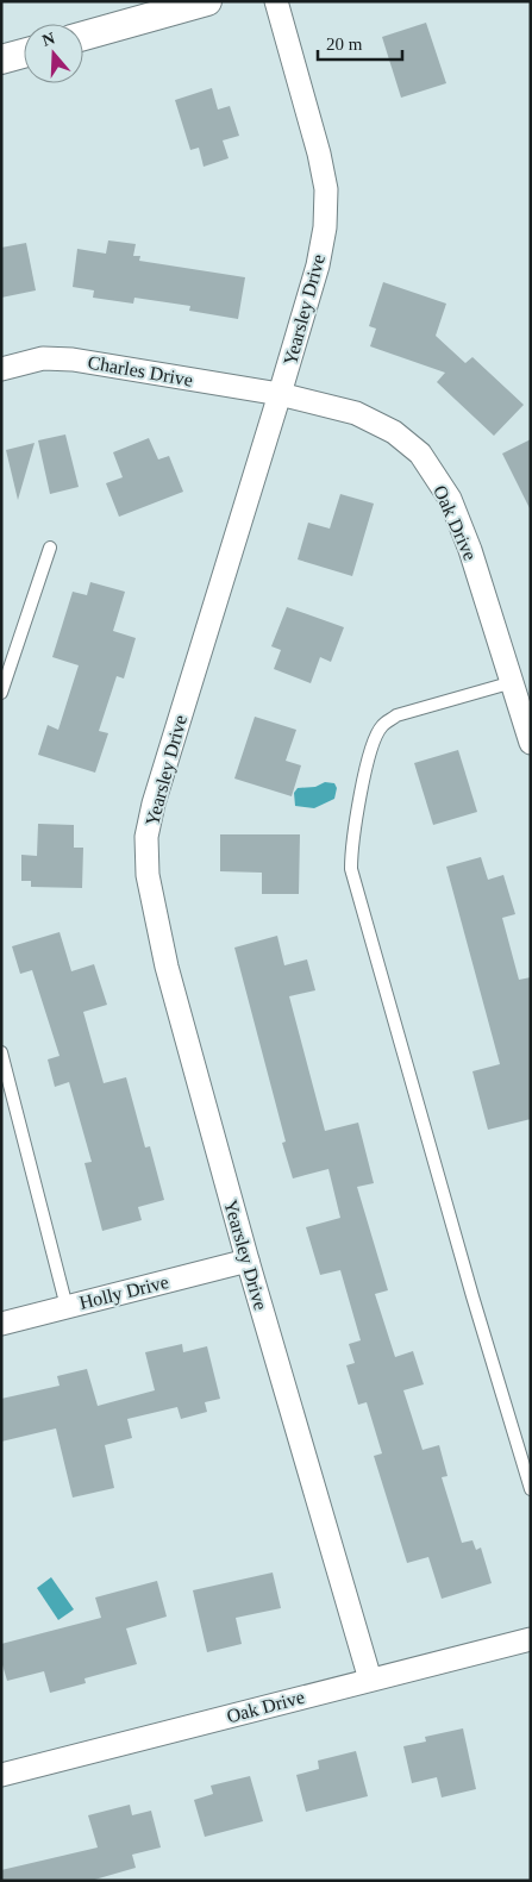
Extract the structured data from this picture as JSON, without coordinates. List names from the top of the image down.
{
  "streets": {
    "street": [
      "Yearsley Drive",
      "Charles Drive",
      "Oak Drive",
      "Holly Drive"
    ]
  },
  "crossings": [
    ["Yearsley Drive", "Charles Drive"],
    ["Yearsley Drive", "Oak Drive"],
    ["Yearsley Drive", "Holly Drive"],
    ["Charles Drive", "Oak Drive"]
  ],
  "scale_bar": "20 m",
  "north": "top"
}
